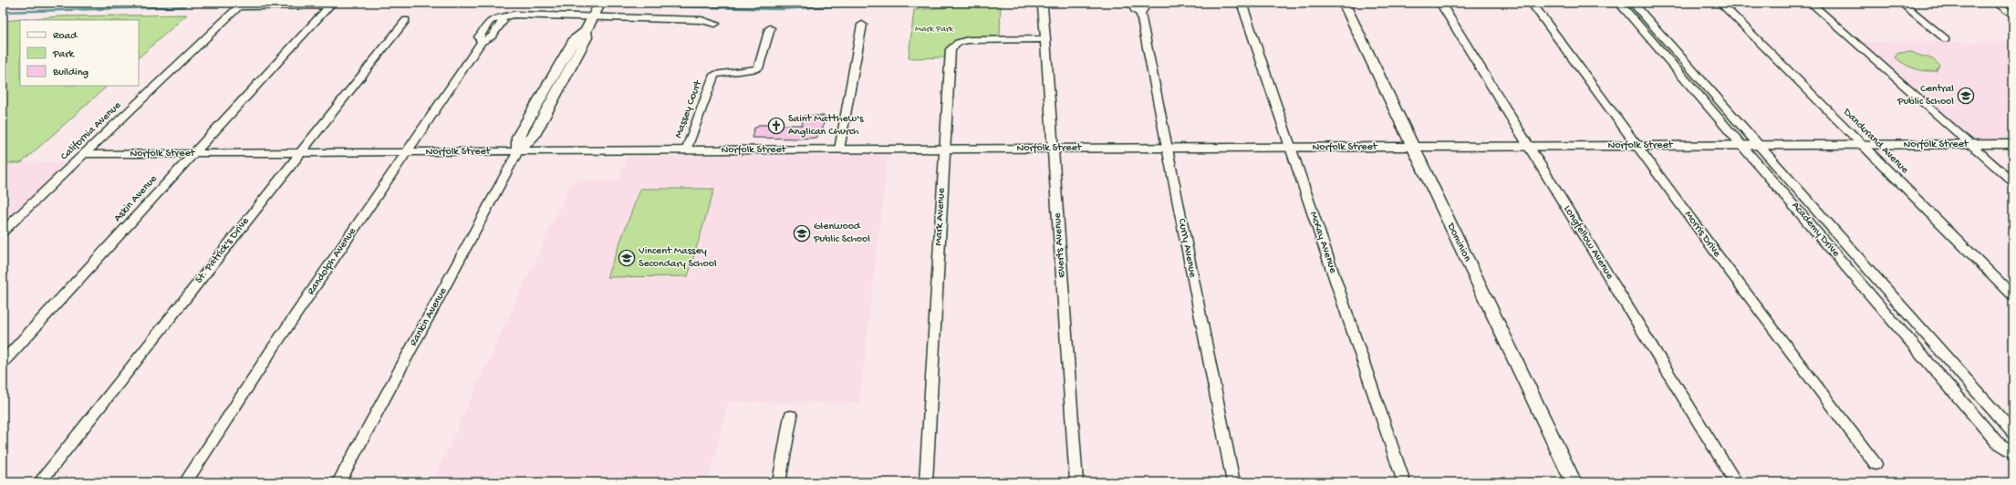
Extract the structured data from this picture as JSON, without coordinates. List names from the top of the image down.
{
  "streets": {
    "street": [
      "Massey Court",
      "California Avenue",
      "Dandurand Avenue",
      "Norfolk Street",
      "Askin Avenue",
      "Mark Avenue",
      "Academy Drive",
      "Morris Drive",
      "McKay Avenue",
      "Dominion",
      "Longfellow Avenue",
      "Everts Avenue",
      "Curry Avenue",
      "St. Patrick's Drive",
      "Randolph Avenue",
      "Rankin Avenue"
    ]
  },
  "crossings": [
    ["Massey Court", "Norfolk Street"],
    ["California Avenue", "Norfolk Street"],
    ["Dandurand Avenue", "Norfolk Street"],
    ["Norfolk Street", "Askin Avenue"],
    ["Norfolk Street", "Mark Avenue"],
    ["Norfolk Street", "Academy Drive"],
    ["Norfolk Street", "Morris Drive"],
    ["Norfolk Street", "McKay Avenue"],
    ["Norfolk Street", "Dominion"],
    ["Norfolk Street", "Longfellow Avenue"],
    ["Norfolk Street", "Everts Avenue"],
    ["Norfolk Street", "Curry Avenue"],
    ["Norfolk Street", "St. Patrick's Drive"],
    ["Norfolk Street", "Randolph Avenue"],
    ["Norfolk Street", "Rankin Avenue"],
    ["Mark Avenue", "Everts Avenue"],
    ["Randolph Avenue", "Rankin Avenue"]
  ],
  "parks": ["Mark Park"],
  "places": {
    "school or university": ["Central Public School", "Glenwood Public School", "Vincent Massey Secondary School"],
    "church": ["Saint Matthew's Anglican Church"]
  },
  "legend": ["Road", "Park", "Building"]
}
